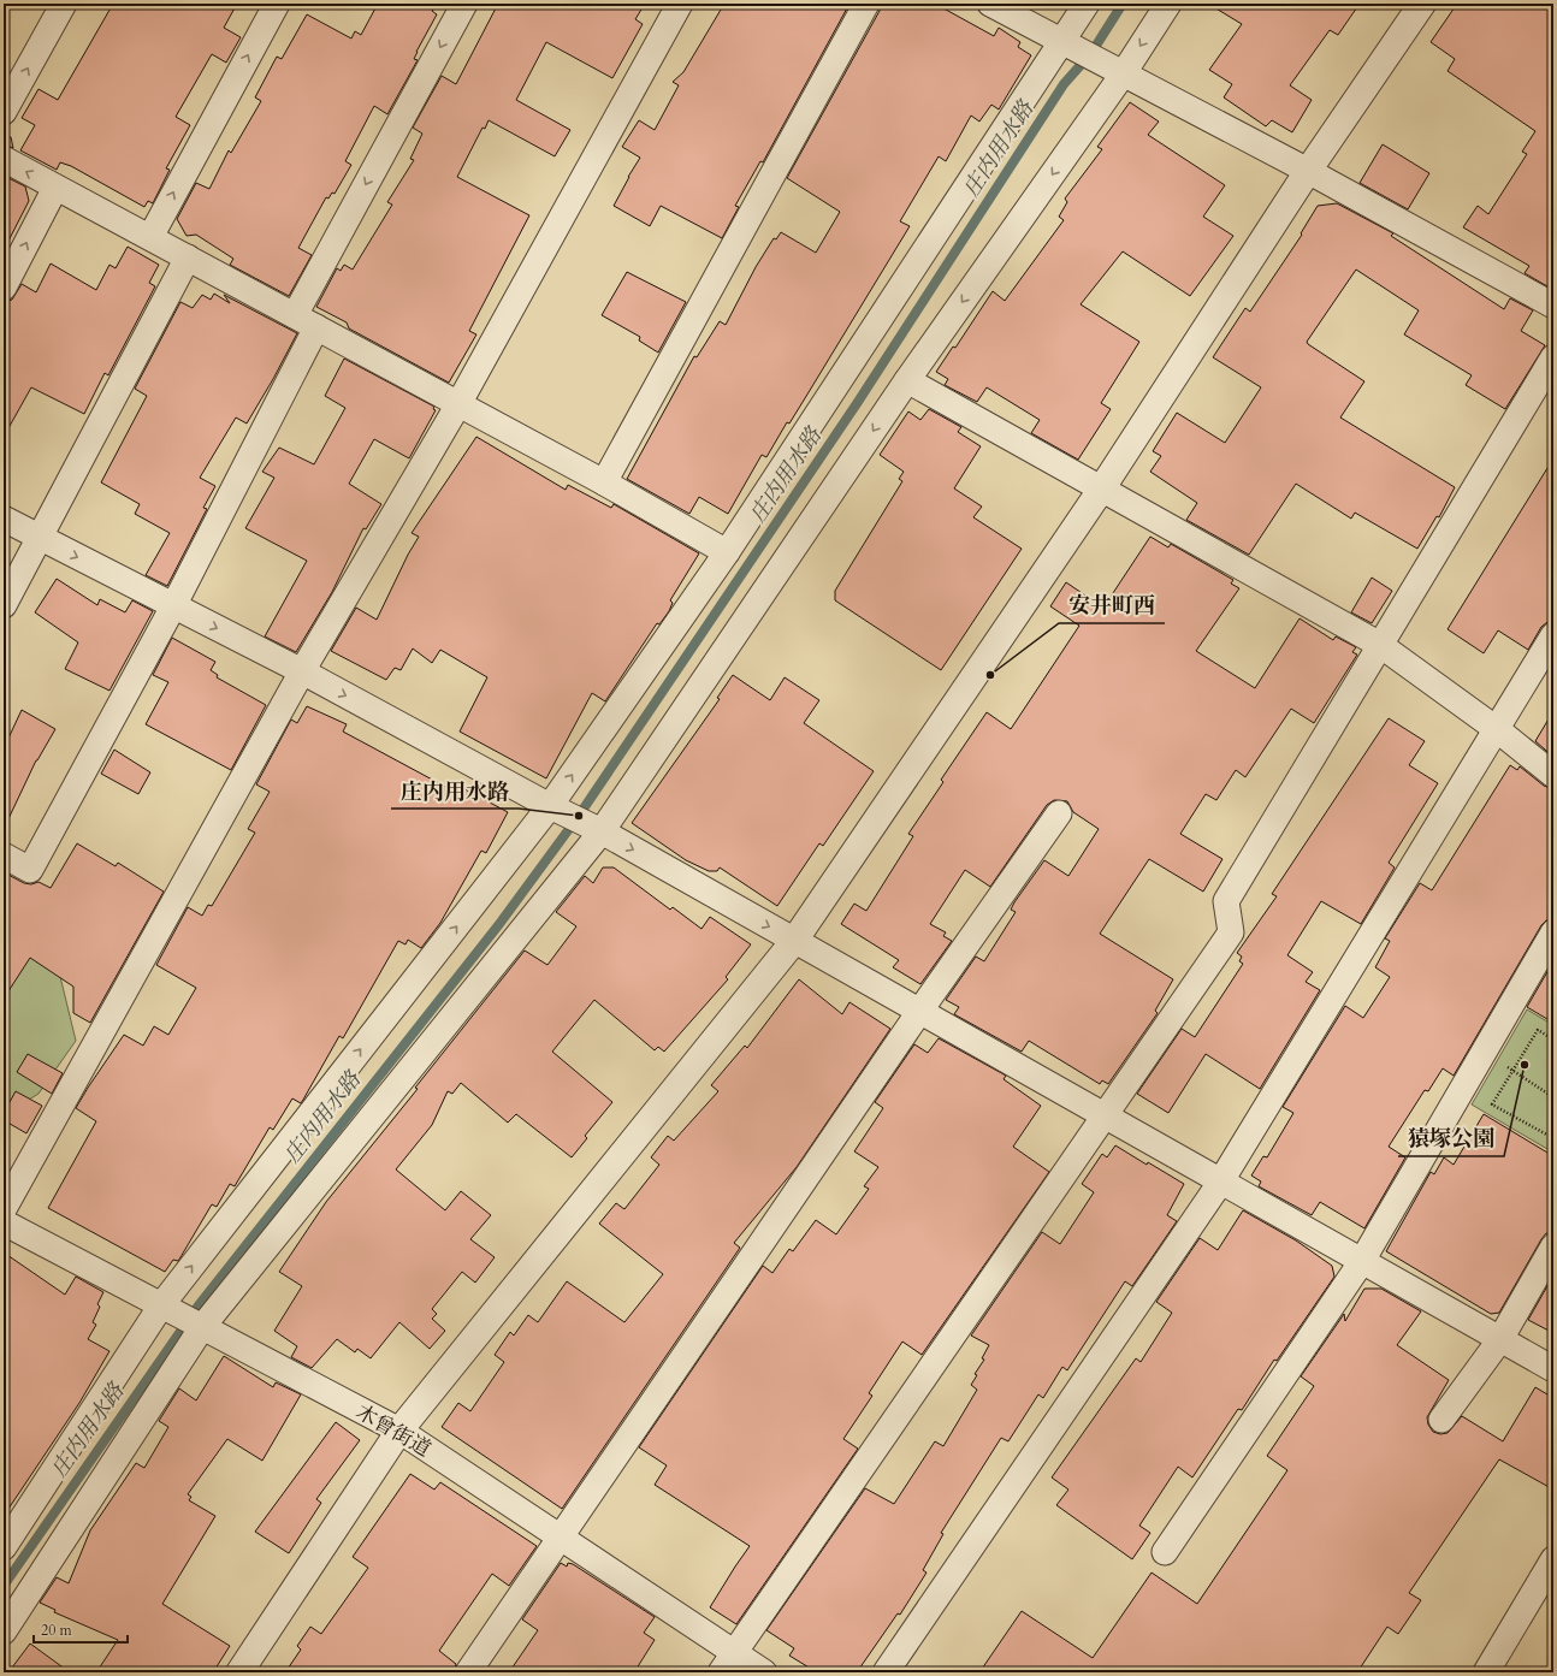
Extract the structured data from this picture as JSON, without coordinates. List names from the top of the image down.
{
  "streets": {
    "street": ["木曾街道"]
  },
  "water": ["庄内用水路"],
  "places": ["安井町西", "庄内用水路", "猿塚公園"],
  "scale_bar": "20 m"
}
